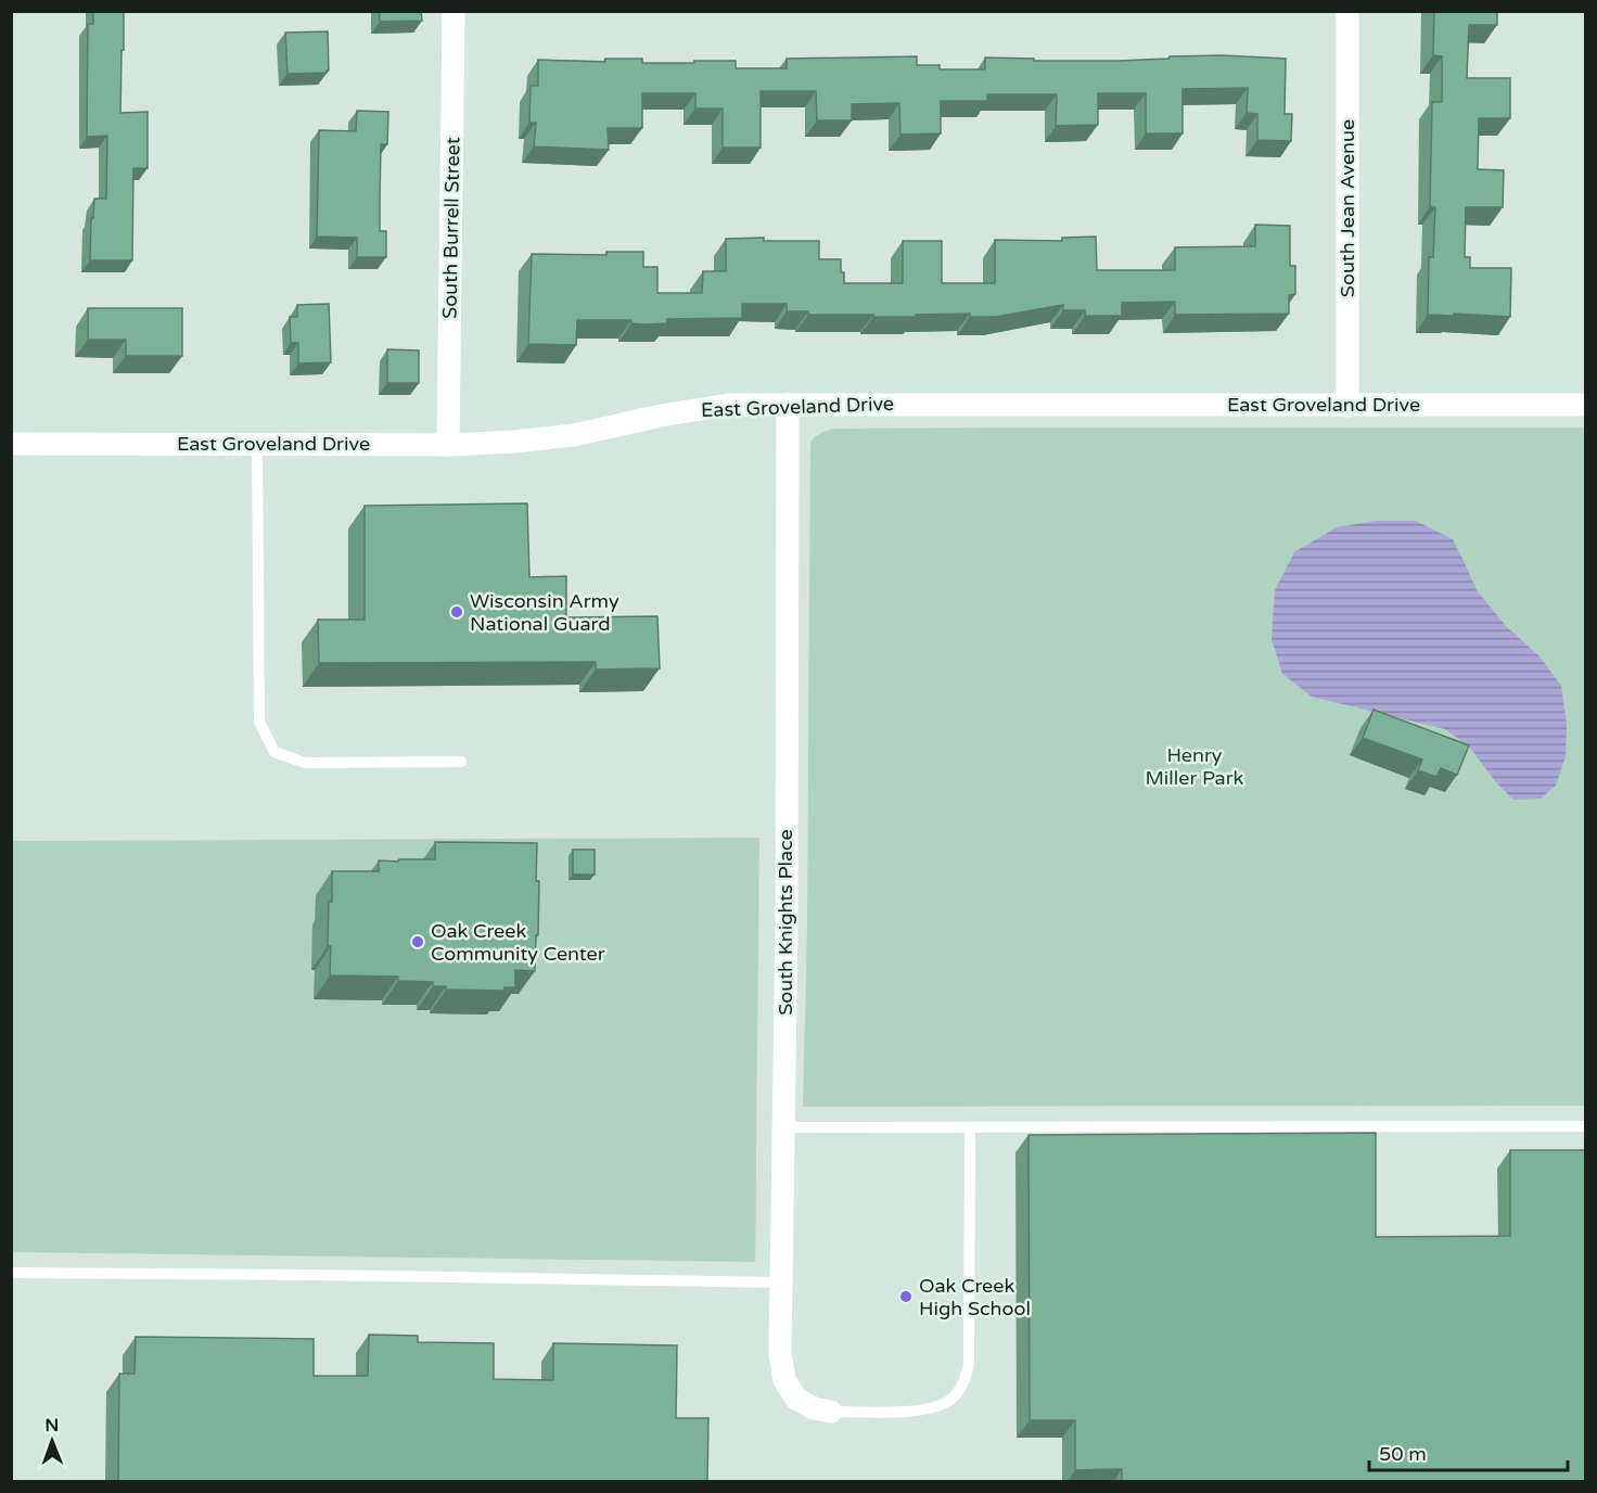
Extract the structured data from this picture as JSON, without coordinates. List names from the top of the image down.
{
  "streets": {
    "street": [
      "South Jean Avenue",
      "South Burrell Street",
      "East Groveland Drive",
      "South Knights Place"
    ]
  },
  "crossings": [
    ["South Jean Avenue", "East Groveland Drive"],
    ["South Burrell Street", "East Groveland Drive"],
    ["East Groveland Drive", "South Knights Place"]
  ],
  "parks": ["Henry Miller Park"],
  "places": ["Wisconsin Army National Guard", "Oak Creek Community Center", "Oak Creek High School"],
  "scale_bar": "50 m",
  "north": "top"
}
